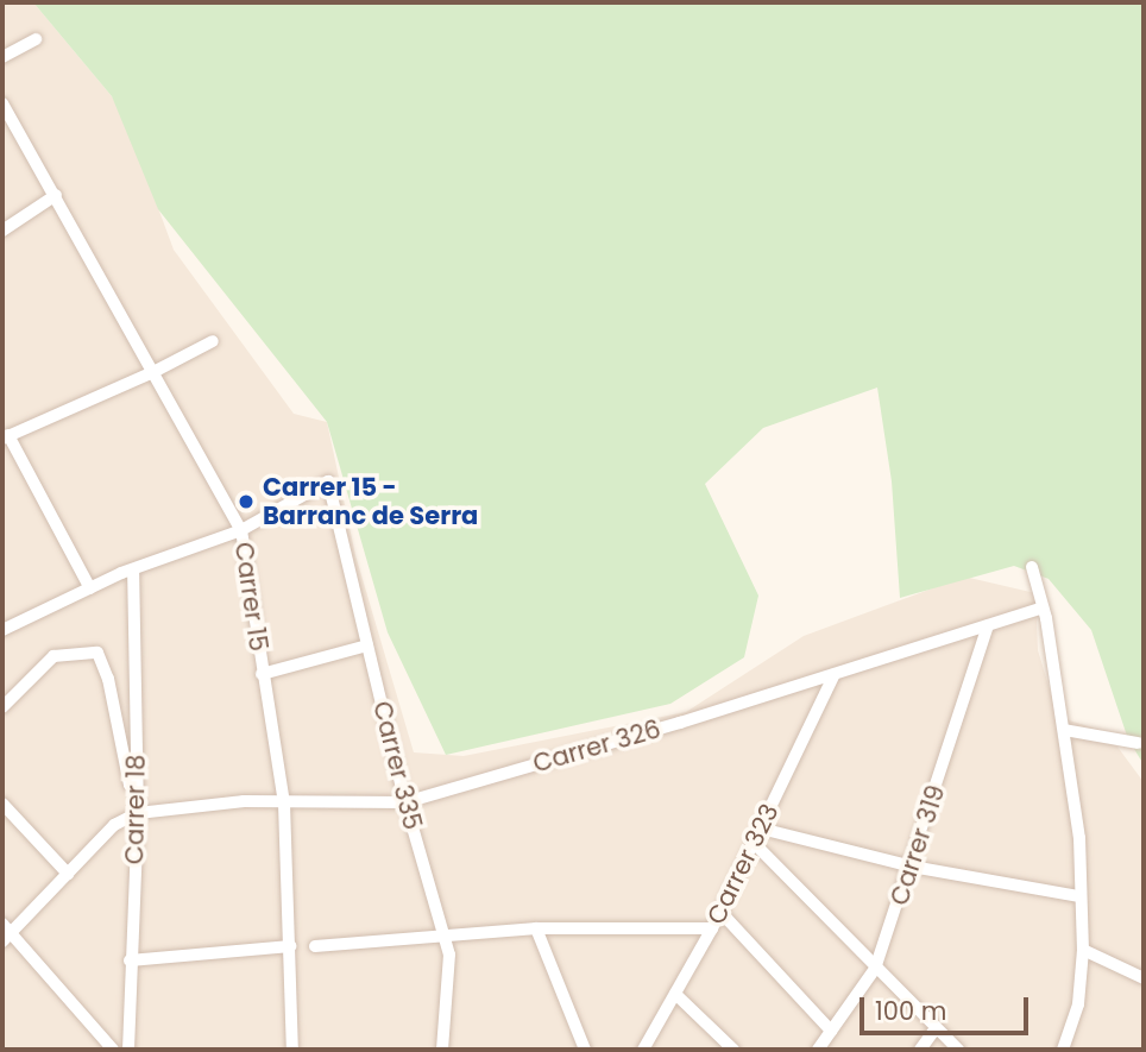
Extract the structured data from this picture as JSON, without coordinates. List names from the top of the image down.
{
  "streets": {
    "street": [
      "Carrer 15",
      "Carrer 326",
      "Carrer 335",
      "Carrer 18",
      "Carrer 319",
      "Carrer 323"
    ]
  },
  "crossings": [
    ["Carrer 15", "Carrer 326"],
    ["Carrer 15", "Carrer 335"],
    ["Carrer 326", "Carrer 335"],
    ["Carrer 326", "Carrer 18"],
    ["Carrer 326", "Carrer 319"],
    ["Carrer 326", "Carrer 323"]
  ],
  "places": ["Carrer 15 - Barranc de Serra"],
  "scale_bar": "100 m"
}
